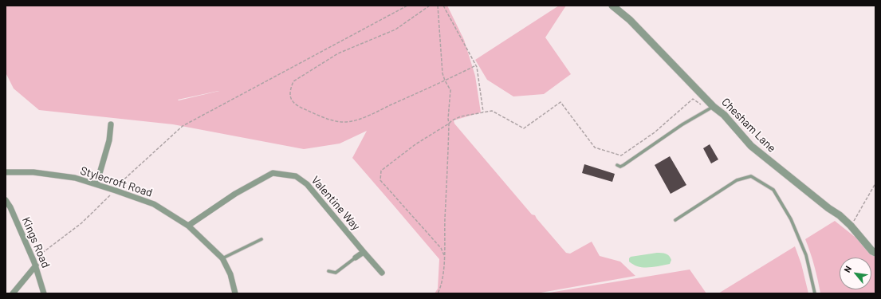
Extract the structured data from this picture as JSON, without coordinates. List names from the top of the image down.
{
  "streets": {
    "street": [
      "Chesham Lane",
      "Stylecroft Road",
      "Valentine Way",
      "Kings Road"
    ]
  },
  "crossings": [
    ["Stylecroft Road", "Valentine Way"]
  ],
  "north": "top left"
}
